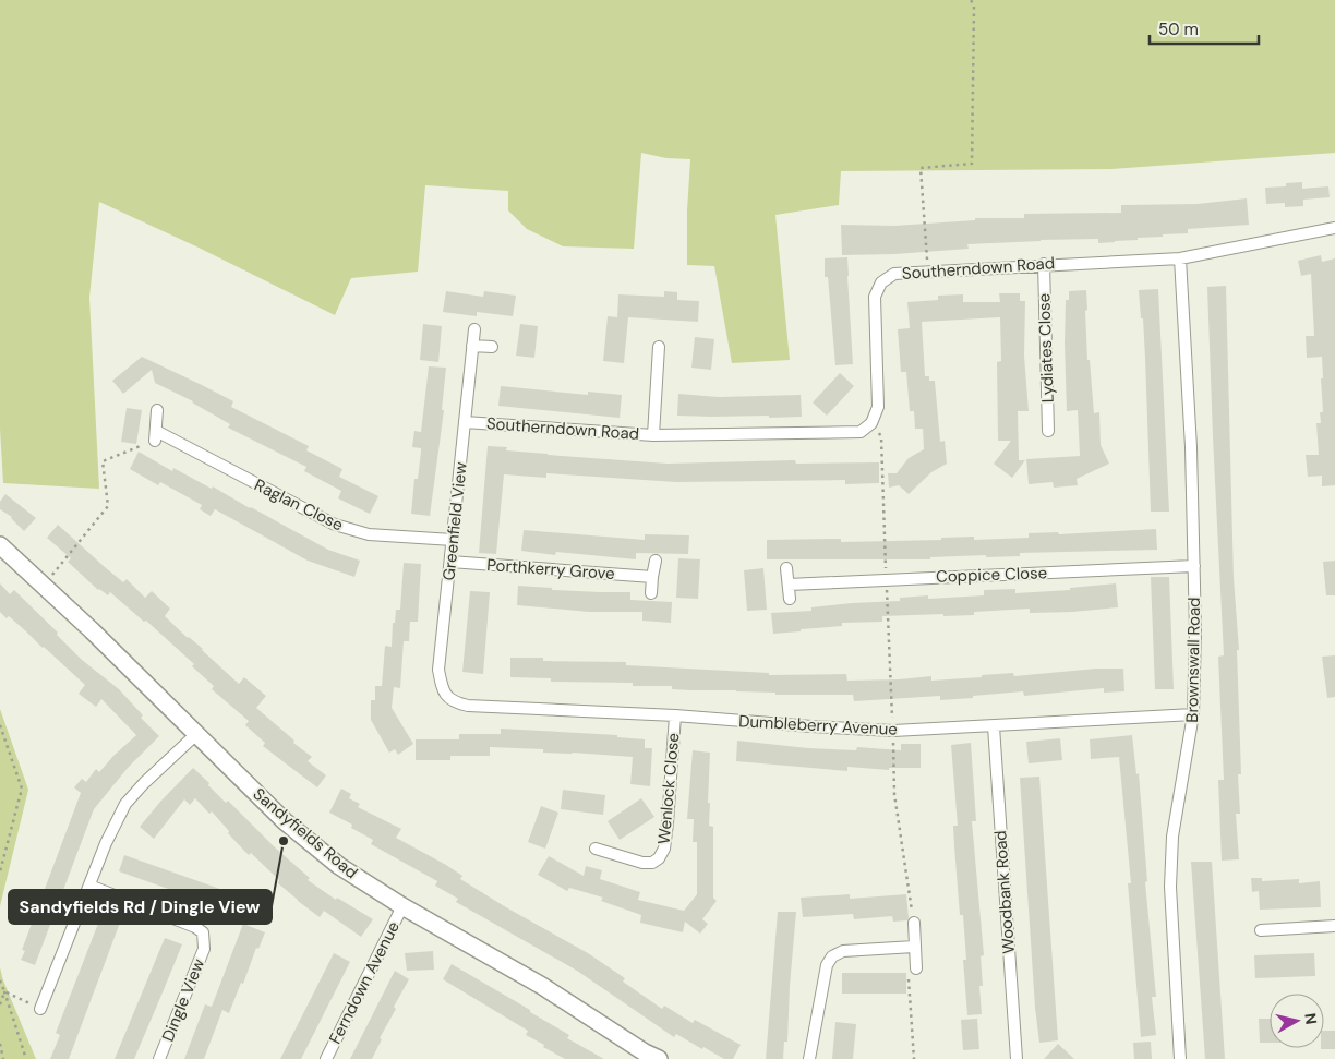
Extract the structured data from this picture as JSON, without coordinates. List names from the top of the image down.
{
  "streets": {
    "street": [
      "Southerndown Road",
      "Lydiates Close",
      "Raglan Close",
      "Greenfield View",
      "Porthkerry Grove",
      "Coppice Close",
      "Brownswall Road",
      "Dumbleberry Avenue",
      "Wenlock Close",
      "Sandyfields Road",
      "Woodbank Road",
      "Ferndown Avenue",
      "Dingle View"
    ]
  },
  "crossings": [
    ["Southerndown Road", "Lydiates Close"],
    ["Southerndown Road", "Greenfield View"],
    ["Southerndown Road", "Brownswall Road"],
    ["Raglan Close", "Greenfield View"],
    ["Greenfield View", "Porthkerry Grove"],
    ["Greenfield View", "Dumbleberry Avenue"],
    ["Coppice Close", "Brownswall Road"],
    ["Brownswall Road", "Dumbleberry Avenue"],
    ["Dumbleberry Avenue", "Wenlock Close"],
    ["Dumbleberry Avenue", "Woodbank Road"],
    ["Sandyfields Road", "Ferndown Avenue"]
  ],
  "places": ["Sandyfields Rd / Dingle View"],
  "scale_bar": "50 m",
  "north": "right"
}
